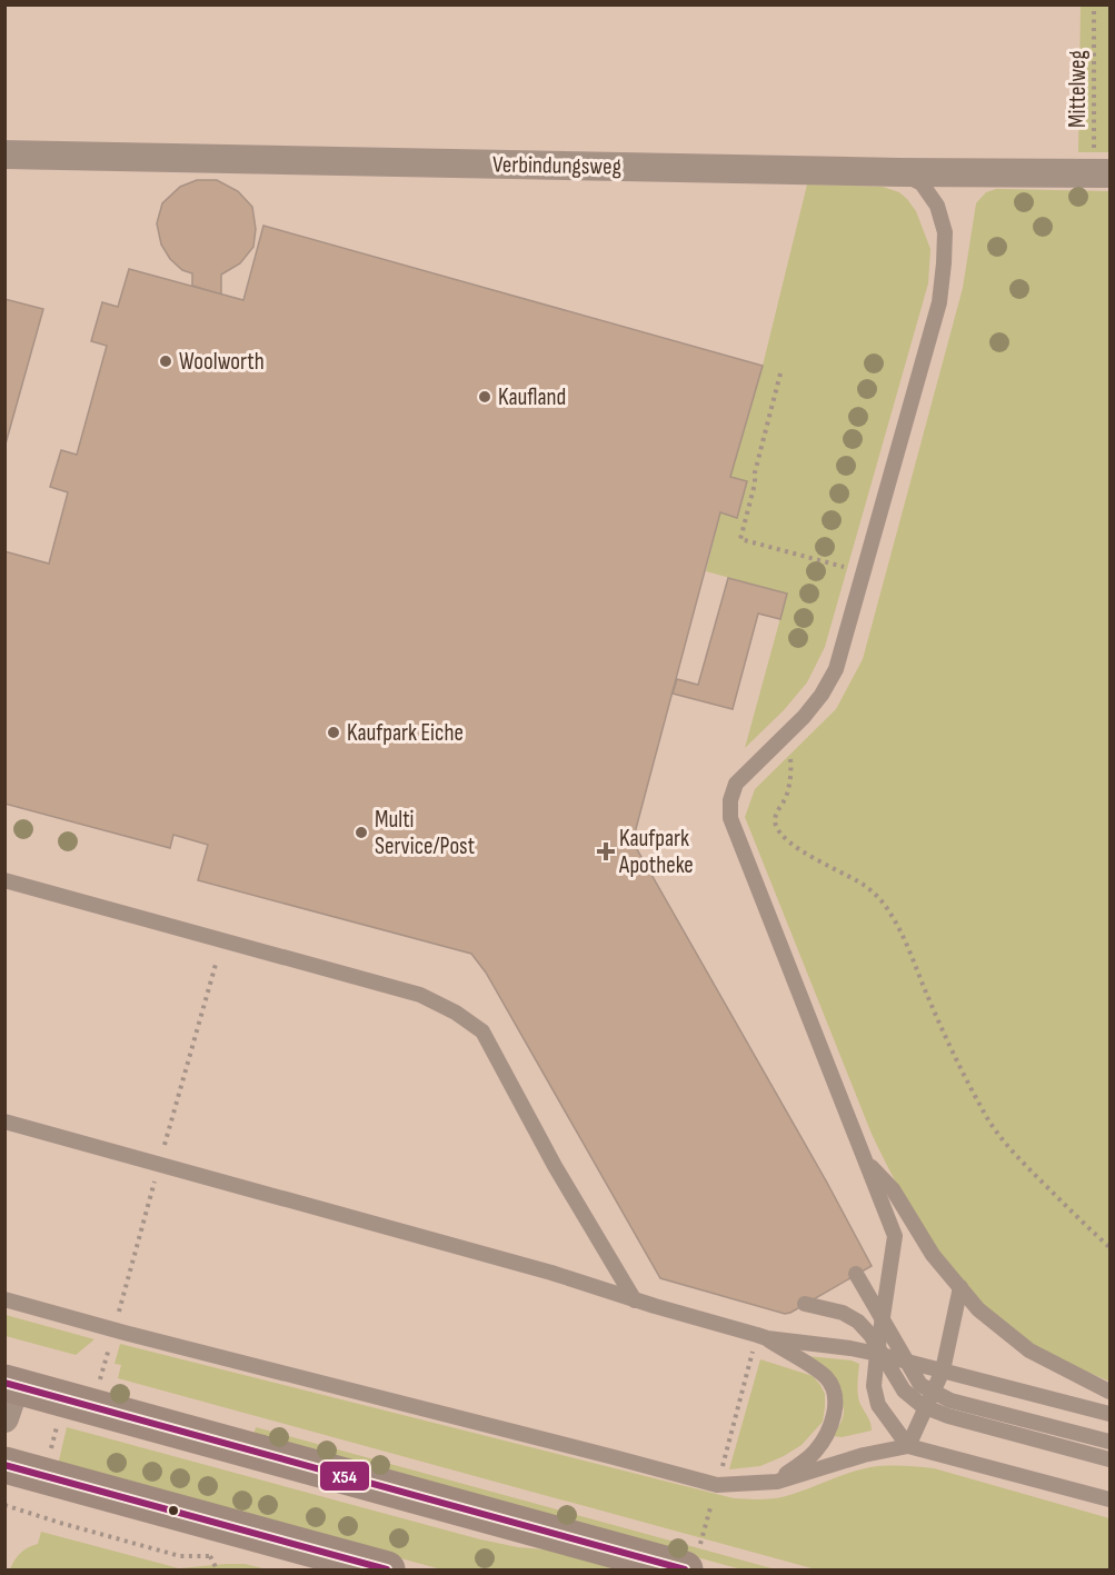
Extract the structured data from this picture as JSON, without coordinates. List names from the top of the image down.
{
  "streets": {
    "street": ["Verbindungsweg"],
    "path": ["Mittelweg"]
  },
  "crossings": [
    ["Mittelweg", "Verbindungsweg"]
  ],
  "places": {
    "other": [
      "Woolworth",
      "Kaufland",
      "Kaufpark Eiche",
      "Multi Service/Post"
    ],
    "health": ["Kaufpark Apotheke"]
  },
  "lines": ["transit line X54"]
}
